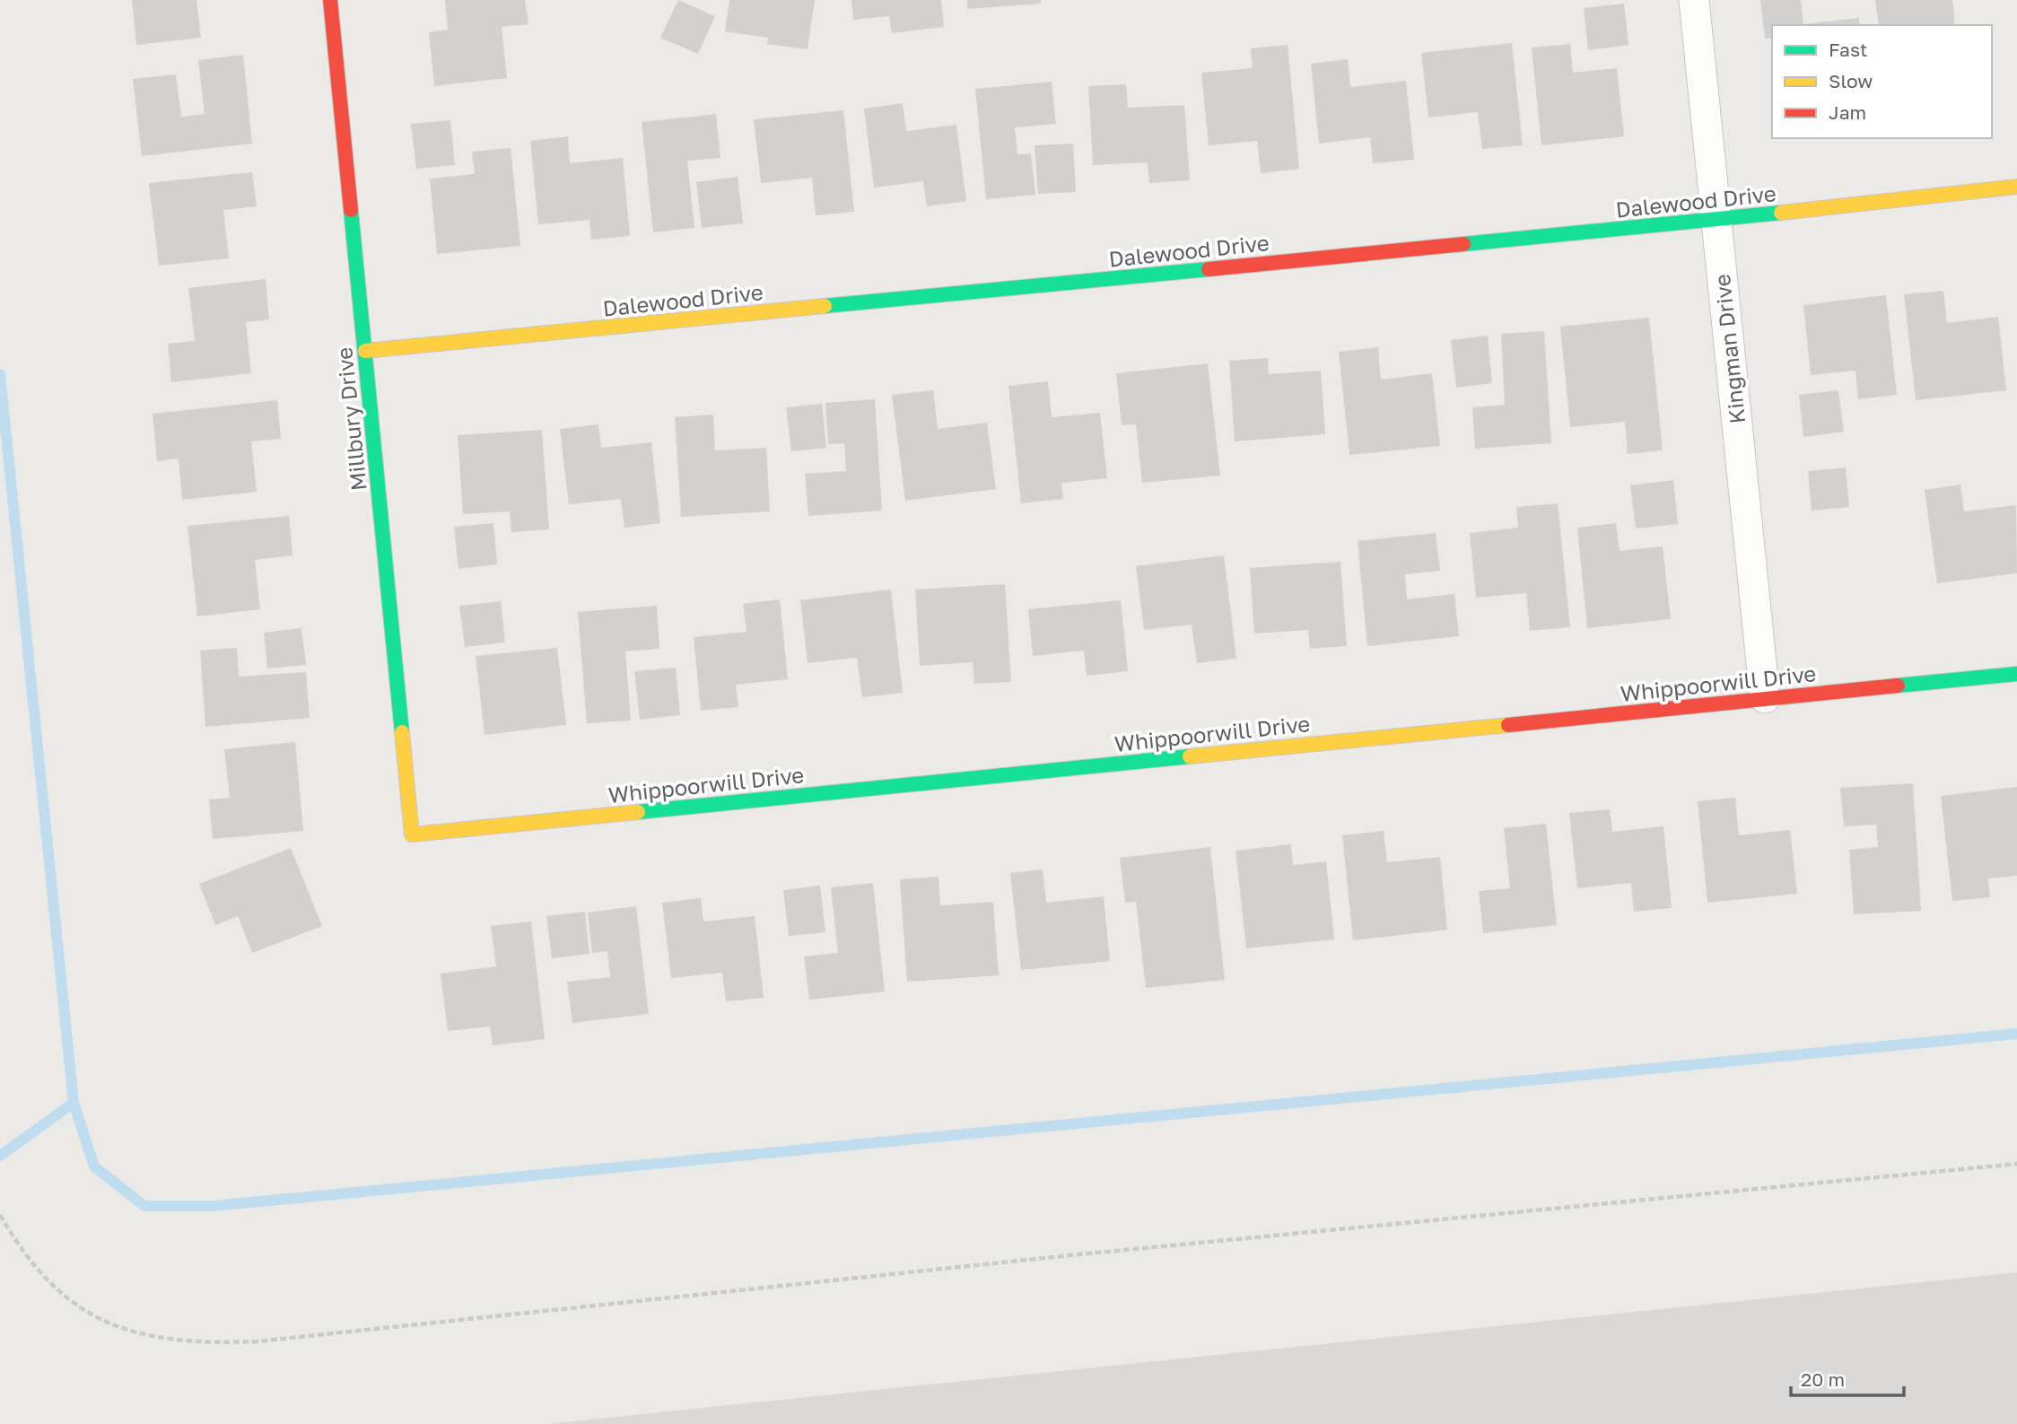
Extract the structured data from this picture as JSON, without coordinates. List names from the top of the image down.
{
  "streets": {
    "street": [
      "Dalewood Drive",
      "Kingman Drive",
      "Millbury Drive",
      "Whippoorwill Drive"
    ]
  },
  "crossings": [
    ["Dalewood Drive", "Kingman Drive"],
    ["Dalewood Drive", "Millbury Drive"],
    ["Kingman Drive", "Whippoorwill Drive"],
    ["Millbury Drive", "Whippoorwill Drive"]
  ],
  "legend": ["Fast", "Slow", "Jam"],
  "scale_bar": "20 m"
}
